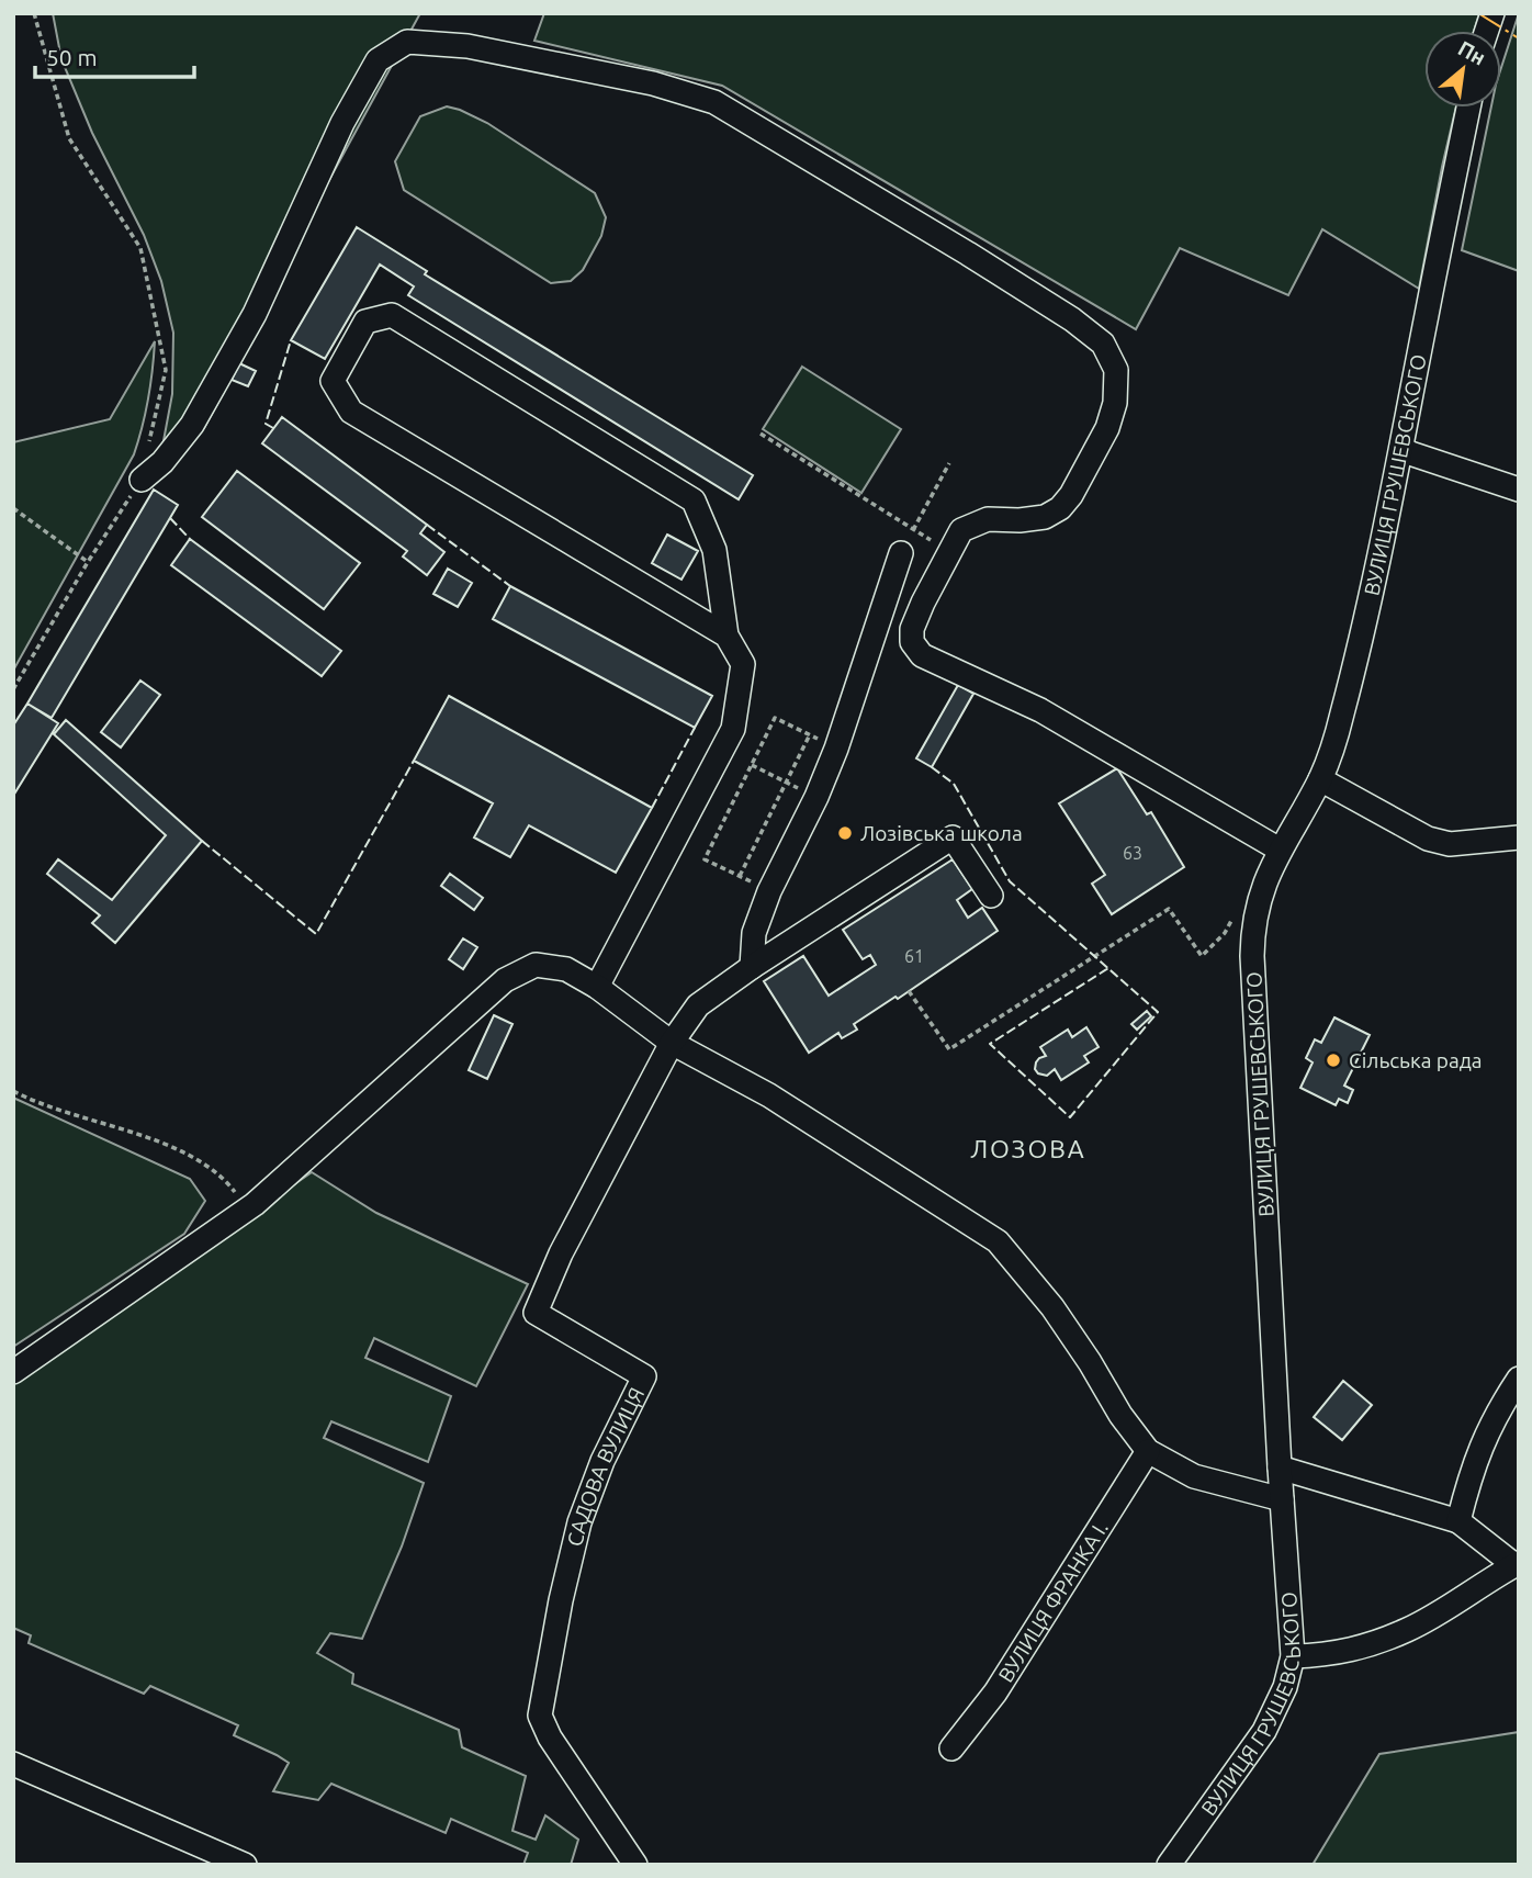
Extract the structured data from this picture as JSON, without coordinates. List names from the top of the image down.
{
  "streets": {
    "street": ["ВУЛИЦЯ ГРУШЕВСЬКОГО", "САДОВА ВУЛИЦЯ", "ВУЛИЦЯ ФРАНКА І."]
  },
  "districts": ["ЛОЗОВА"],
  "places": ["Лозівська школа", "Сільська рада"],
  "house_numbers": ["63", "61"],
  "scale_bar": "50 m",
  "north": "top right"
}
